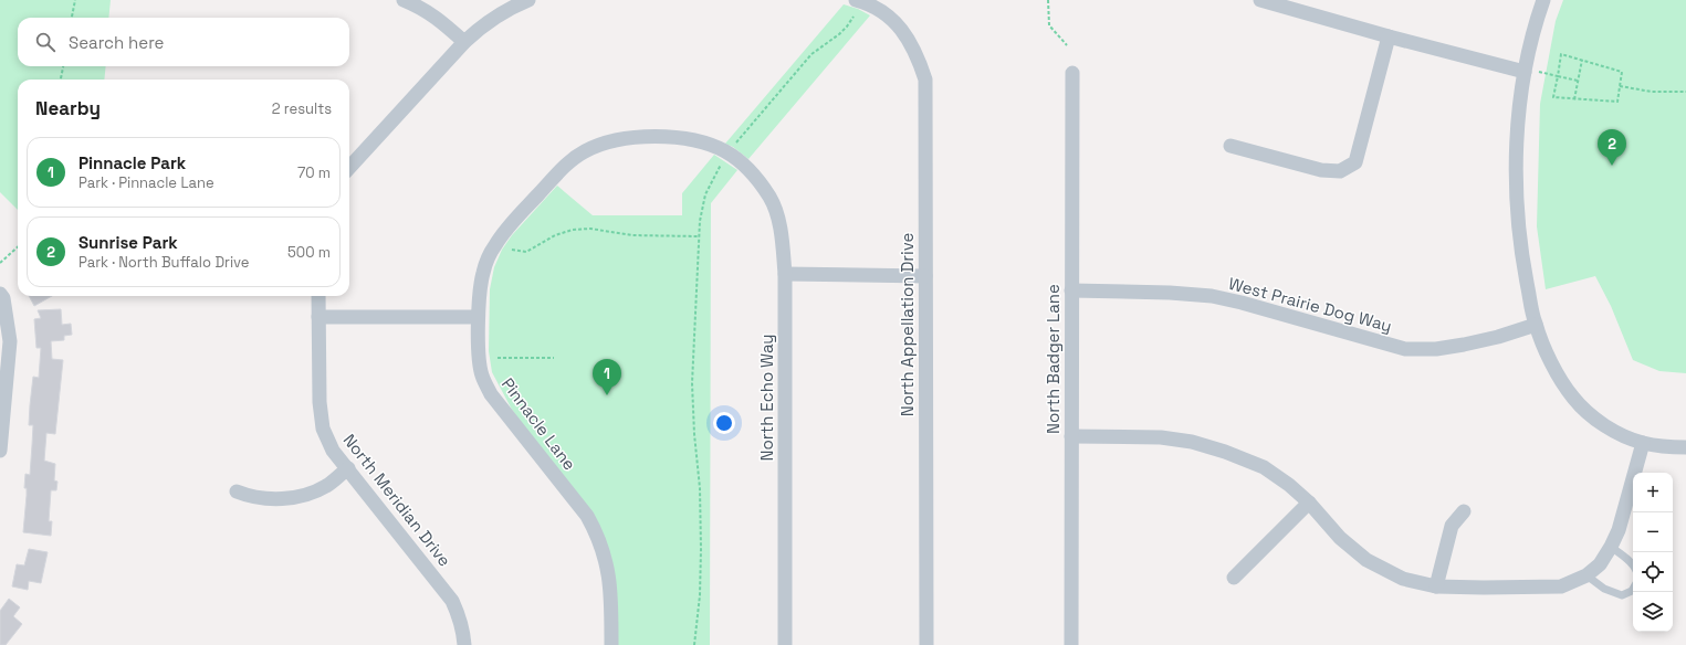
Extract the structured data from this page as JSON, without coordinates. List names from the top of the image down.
{
  "streets": {
    "street": [
      "West Prairie Dog Way",
      "North Appellation Drive",
      "North Badger Lane",
      "North Echo Way",
      "Pinnacle Lane",
      "North Meridian Drive"
    ]
  },
  "crossings": [
    ["West Prairie Dog Way", "North Badger Lane"],
    ["North Echo Way", "Pinnacle Lane"]
  ],
  "page": {
    "search": "Search here",
    "heading": ["Nearby", "2 results"],
    "pins": ["2", "1"],
    "list": [
      {
        "mark": "1",
        "name": "Pinnacle Park",
        "note": "Park · Pinnacle Lane",
        "value": "70 m"
      },
      {
        "mark": "2",
        "name": "Sunrise Park",
        "note": "Park · North Buffalo Drive",
        "value": "500 m"
      }
    ],
    "map_buttons": ["+", "−"]
  }
}
